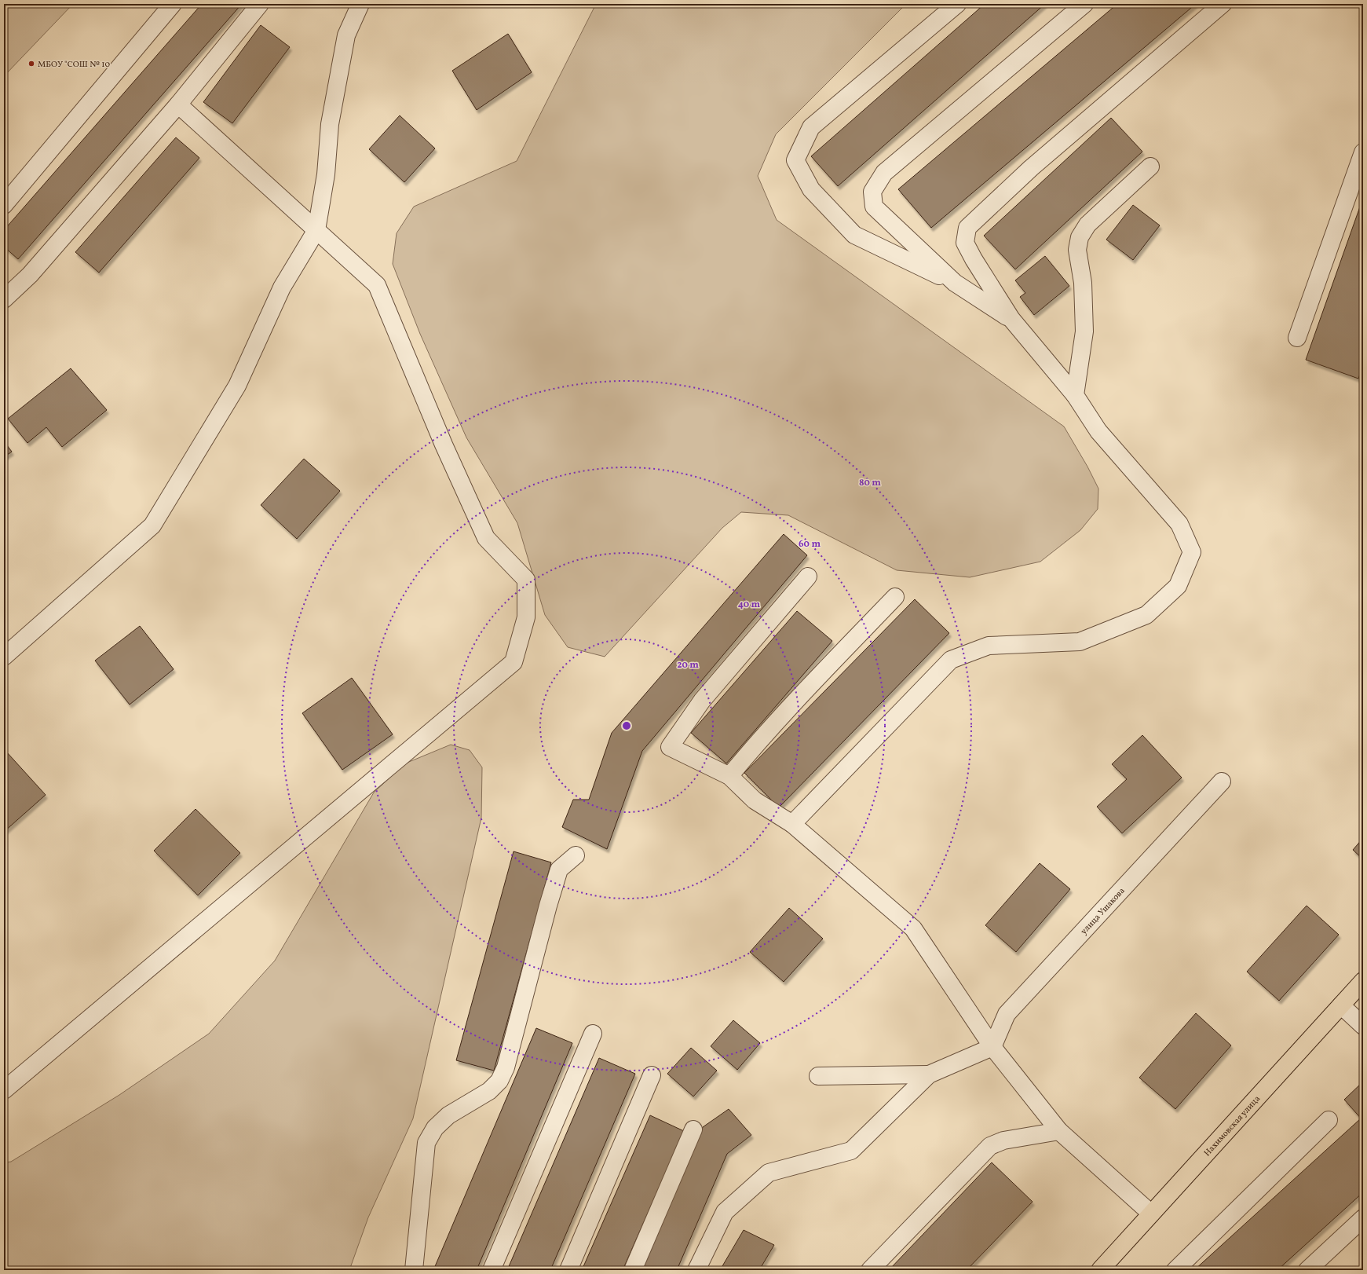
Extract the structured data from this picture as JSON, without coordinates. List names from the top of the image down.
{
  "streets": {
    "main road": ["Нахимовская улица"],
    "street": ["улица Ушакова"]
  },
  "places": ["МБОУ \"СОШ № 10"],
  "rings": [
    "80 m",
    "60 m",
    "40 m",
    "20 m"
  ]
}
